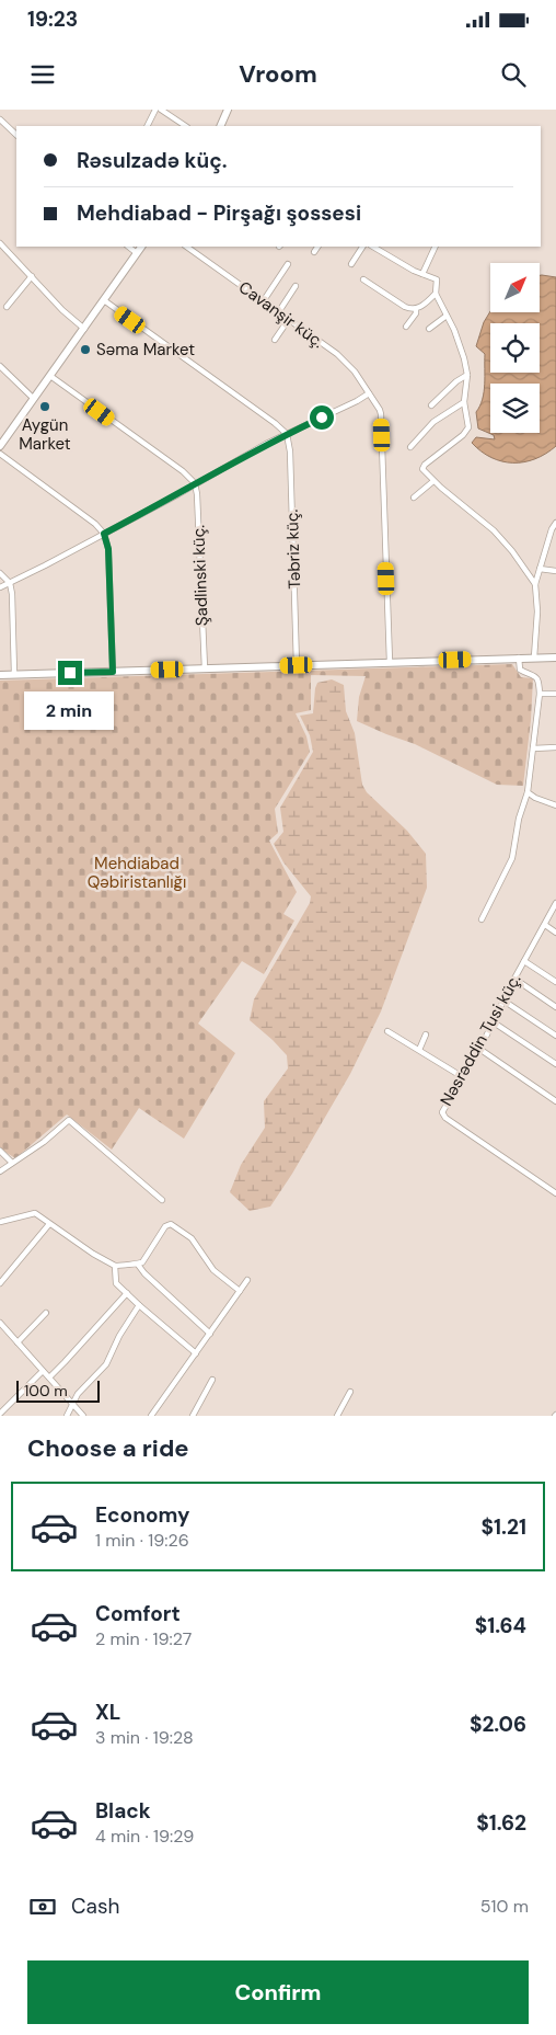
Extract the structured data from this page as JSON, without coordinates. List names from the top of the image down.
{
  "streets": {
    "street": [
      "Cavanşir küç.",
      "Təbriz küç.",
      "Şadlinski küç.",
      "Nəsrəddin Tusi küç."
    ]
  },
  "parks": ["Mehdiabad Qəbiristanlığı"],
  "places": ["Səma Market", "Aygün Market"],
  "scale_bar": "100 m",
  "north": "top right",
  "page": {
    "status": "19:23",
    "header": "Vroom",
    "banner": ["Rəsulzadə küç.", "Mehdiabad - Pirşağı şossesi"],
    "bubble": "2 min",
    "scale": "100 m",
    "heading": "Choose a ride",
    "list": [
      {
        "name": "Economy",
        "note": "1 min · 19:26",
        "value": "$1.21"
      },
      {
        "name": "Comfort",
        "note": "2 min · 19:27",
        "value": "$1.64"
      },
      {
        "name": "XL",
        "note": "3 min · 19:28",
        "value": "$2.06"
      },
      {
        "name": "Black",
        "note": "4 min · 19:29",
        "value": "$1.62"
      }
    ],
    "pay": ["Cash", "510 m"],
    "buttons": "Confirm"
  }
}
